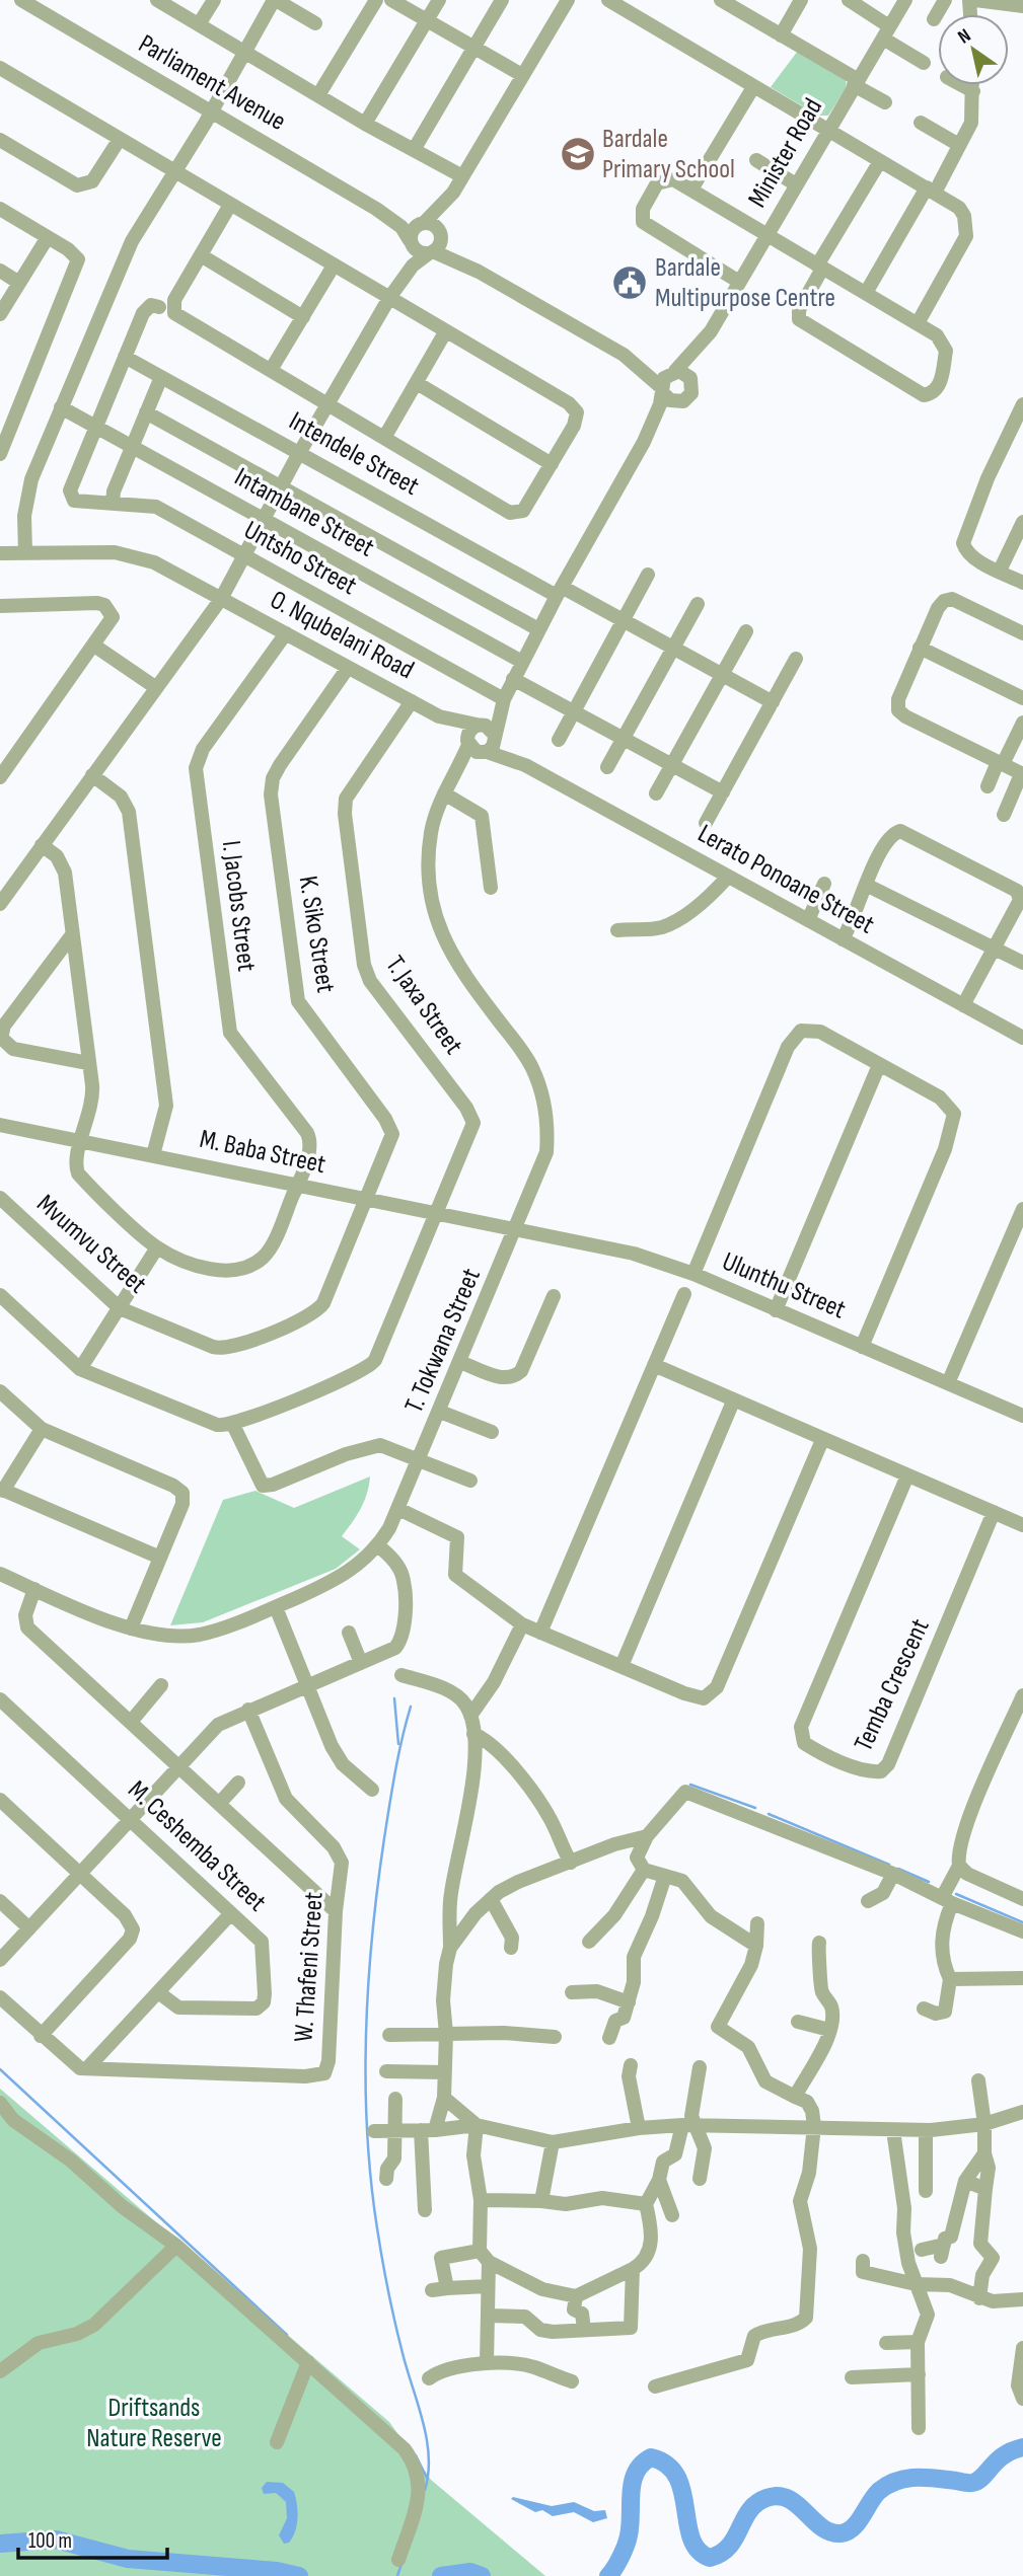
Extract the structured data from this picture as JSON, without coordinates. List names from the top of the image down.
{
  "streets": {
    "street": [
      "Parliament Avenue",
      "Minister Road",
      "Intendele Street",
      "Intambane Street",
      "Untsho Street",
      "O. Nqubelani Road",
      "Lerato Ponoane Street",
      "I. Jacobs Street",
      "K. Siko Street",
      "T. Jaxa Street",
      "M. Baba Street",
      "Mvumvu Street",
      "Ulunthu Street",
      "T. Tokwana Street",
      "Temba Crescent",
      "M. Ceshemba Street",
      "W. Thafeni Street"
    ]
  },
  "crossings": [
    ["Intambane Street", "Untsho Street"],
    ["O. Nqubelani Road", "Lerato Ponoane Street"],
    ["O. Nqubelani Road", "I. Jacobs Street"],
    ["O. Nqubelani Road", "K. Siko Street"],
    ["O. Nqubelani Road", "T. Jaxa Street"],
    ["O. Nqubelani Road", "T. Tokwana Street"],
    ["Lerato Ponoane Street", "T. Tokwana Street"],
    ["I. Jacobs Street", "M. Baba Street"],
    ["K. Siko Street", "M. Baba Street"],
    ["K. Siko Street", "Mvumvu Street"],
    ["T. Jaxa Street", "M. Baba Street"],
    ["M. Baba Street", "Mvumvu Street"],
    ["M. Baba Street", "Ulunthu Street"],
    ["M. Baba Street", "T. Tokwana Street"],
    ["Ulunthu Street", "T. Tokwana Street"]
  ],
  "parks": ["Driftsands Nature Reserve"],
  "places": {
    "school or university": ["Bardale Primary School"],
    "public building": ["Bardale Multipurpose Centre"]
  },
  "scale_bar": "100 m",
  "north": "top left"
}
